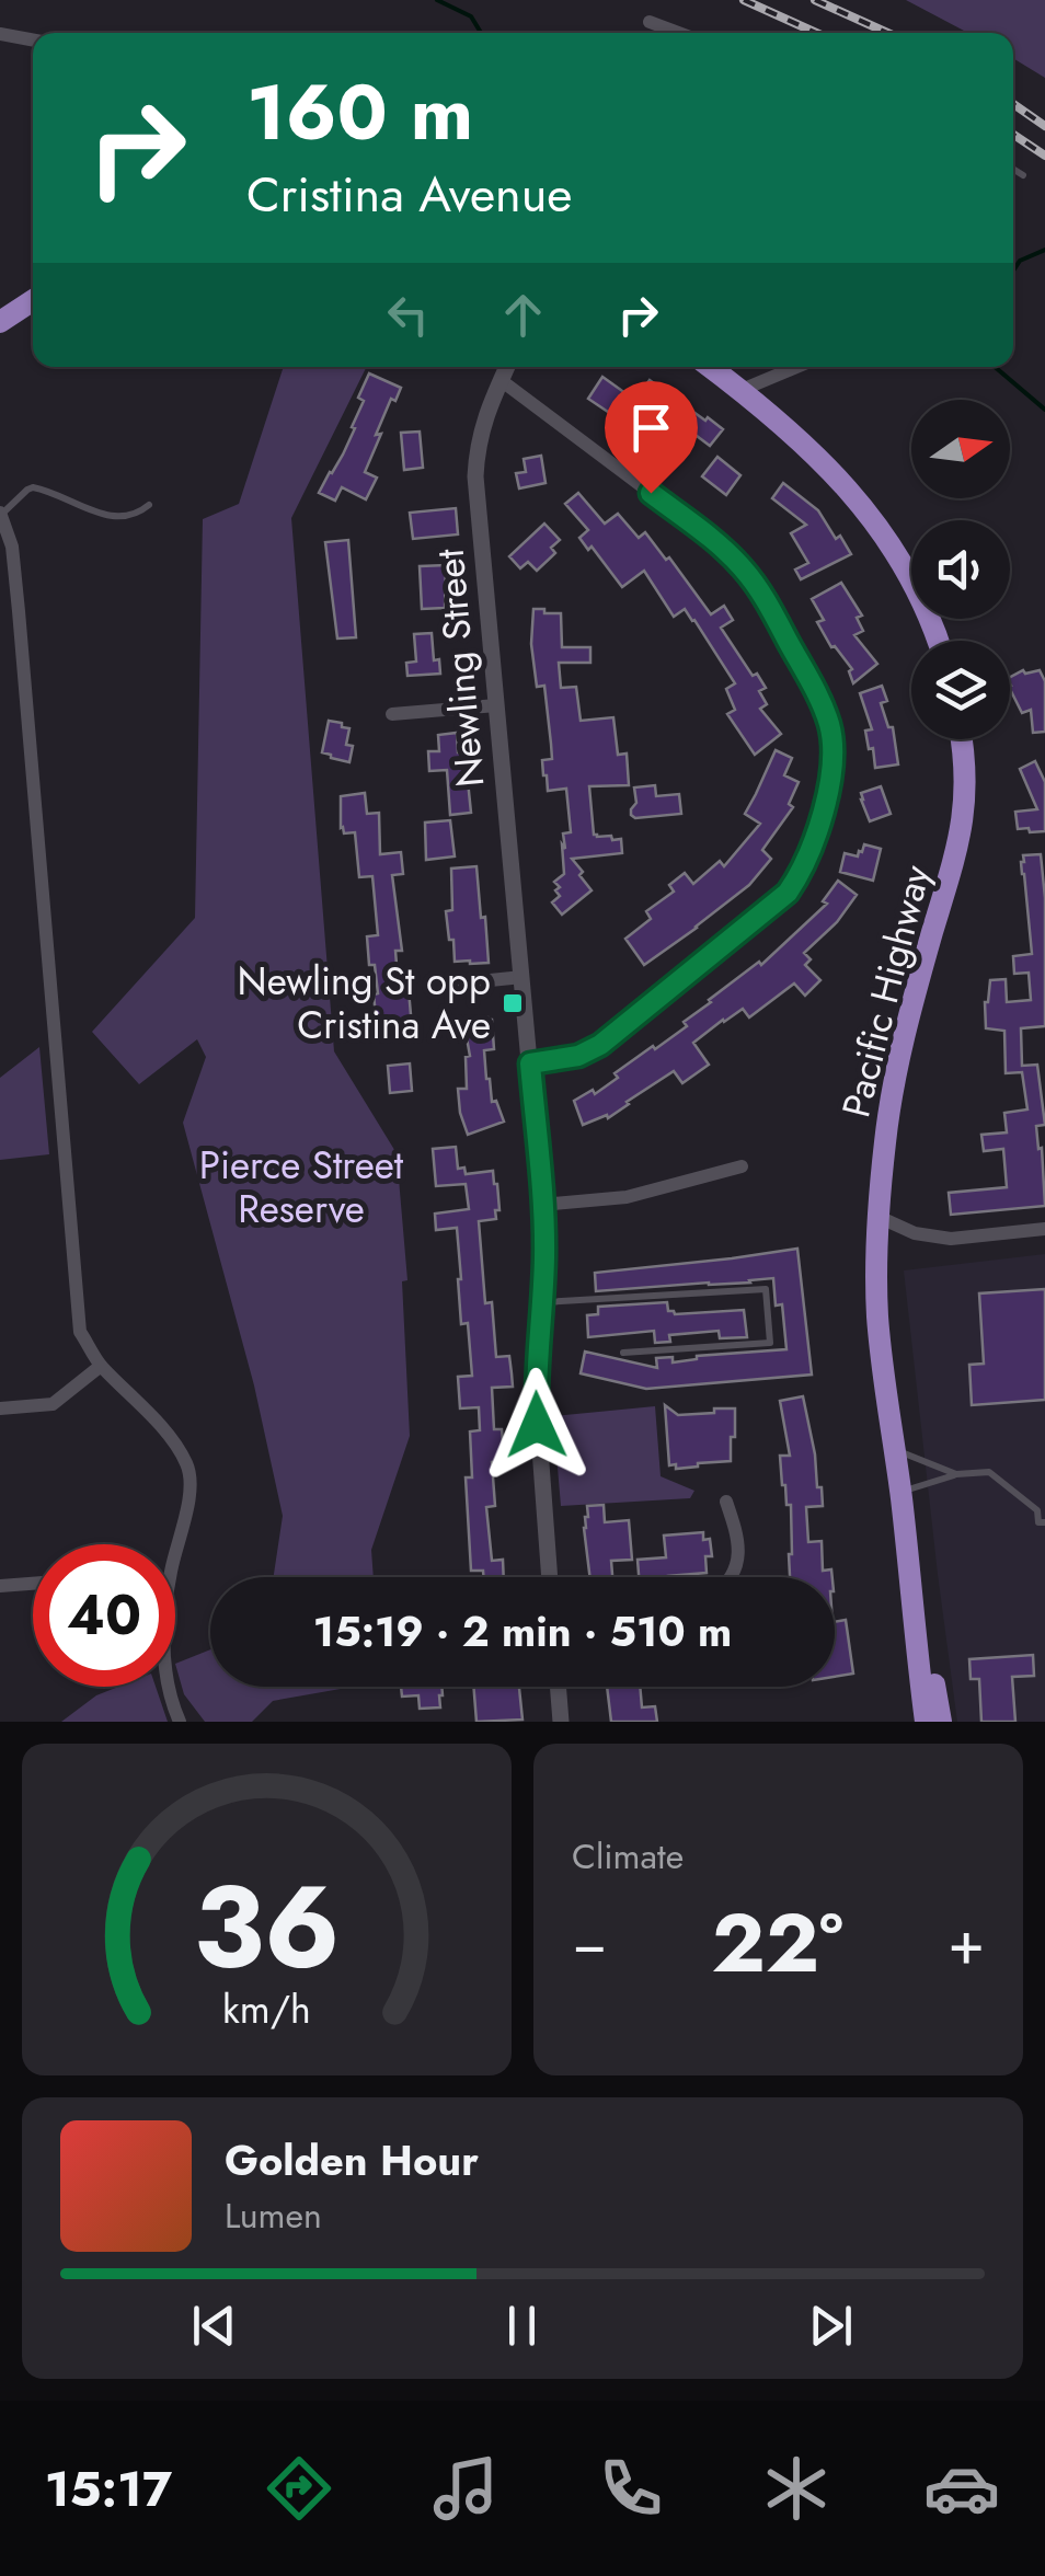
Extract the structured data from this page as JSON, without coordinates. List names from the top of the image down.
{
  "streets": {
    "main road": ["Pacific Highway"],
    "street": ["Newling Street"]
  },
  "parks": ["Pierce Street Reserve"],
  "places": {
    "transit": ["Newling St opp Cristina Ave"]
  },
  "north": "right",
  "page": {
    "turn": ["160 m", "Cristina Avenue"],
    "limit": "40",
    "trip": "15:19 · 2 min · 510 m",
    "tile": "Climate",
    "heat": ["−", "22°", "+"],
    "song": ["Golden Hour", "Lumen"],
    "tabs": "15:17",
    "gauge": ["36", "km/h"]
  }
}
